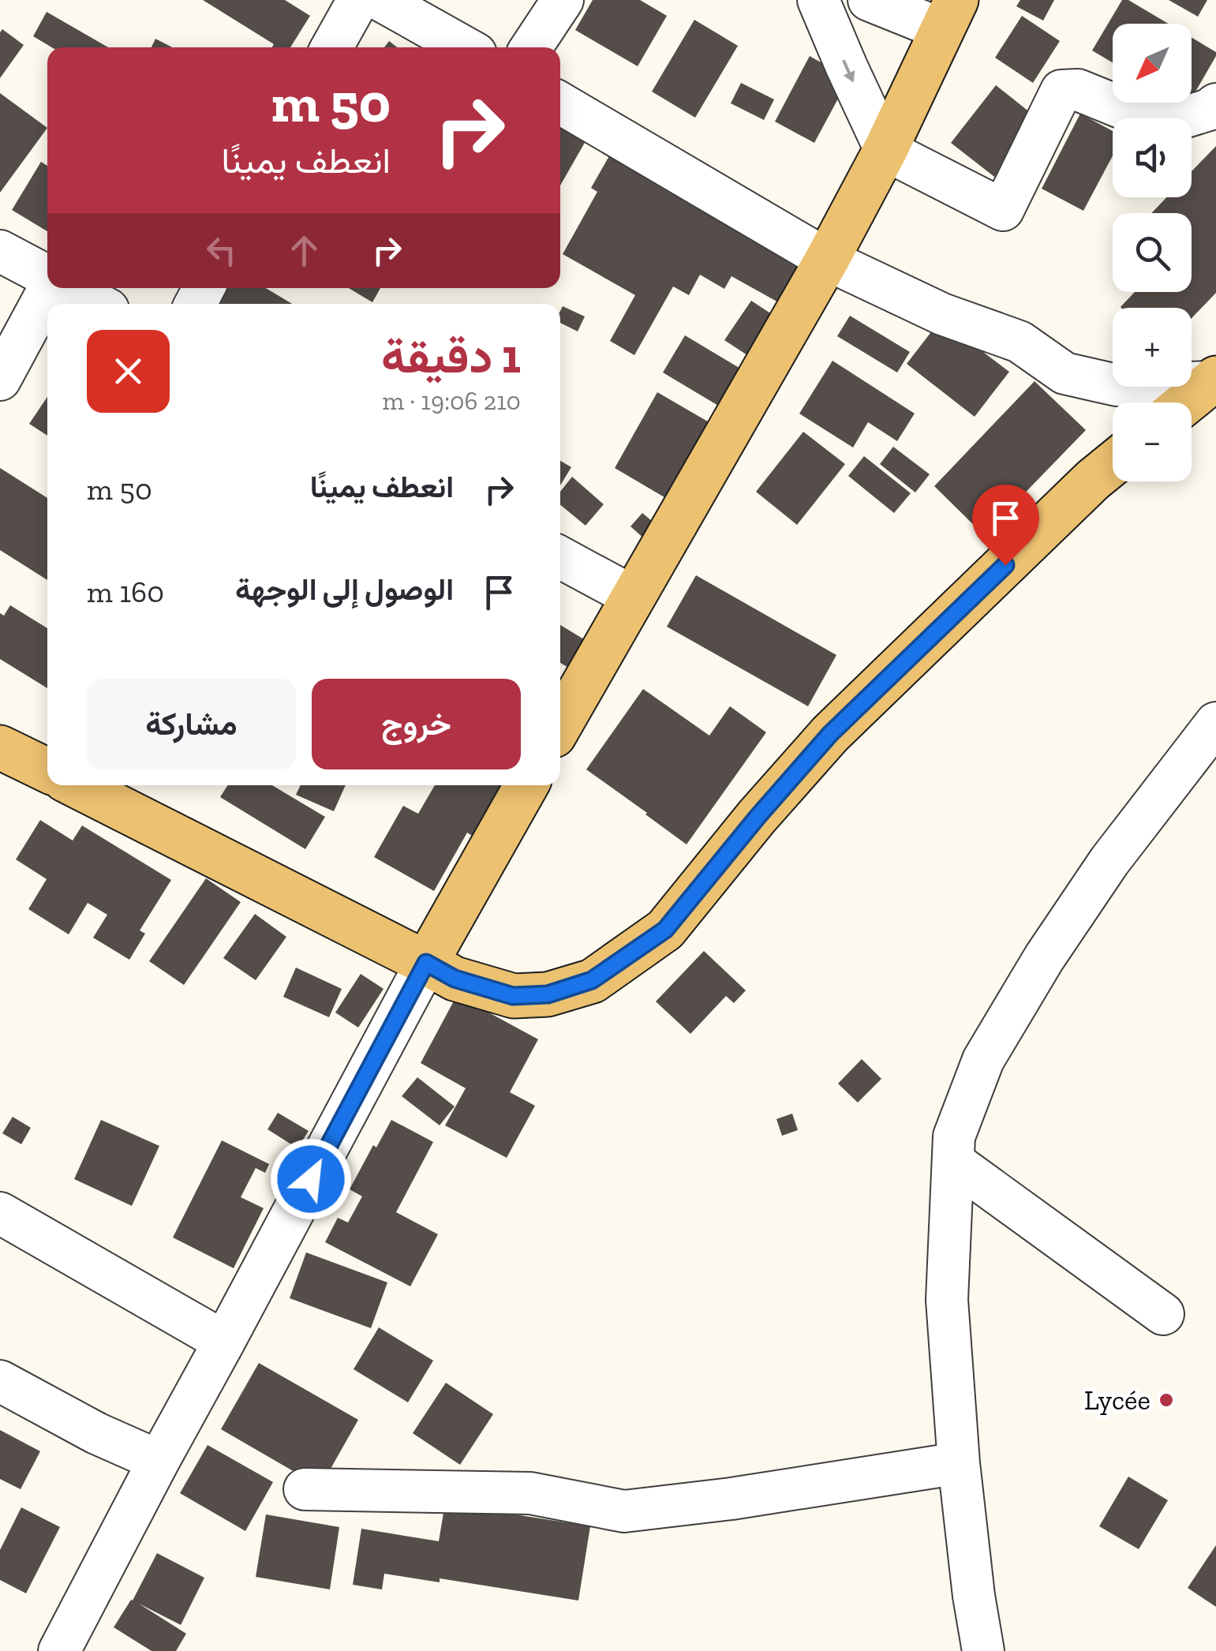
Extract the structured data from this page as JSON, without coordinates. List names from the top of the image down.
{
  "places": ["Lycée"],
  "north": "bottom left",
  "page": {
    "map_buttons": ["+", "−"],
    "turn": ["50 m", "انعطف يمينًا"],
    "heading": ["1 دقيقة", "210 m · 19:06"],
    "list": [
      {
        "name": "انعطف يمينًا",
        "value": "50 m"
      },
      {
        "name": "الوصول إلى الوجهة",
        "value": "160 m"
      }
    ],
    "buttons": ["خروج", "مشاركة"]
  }
}
